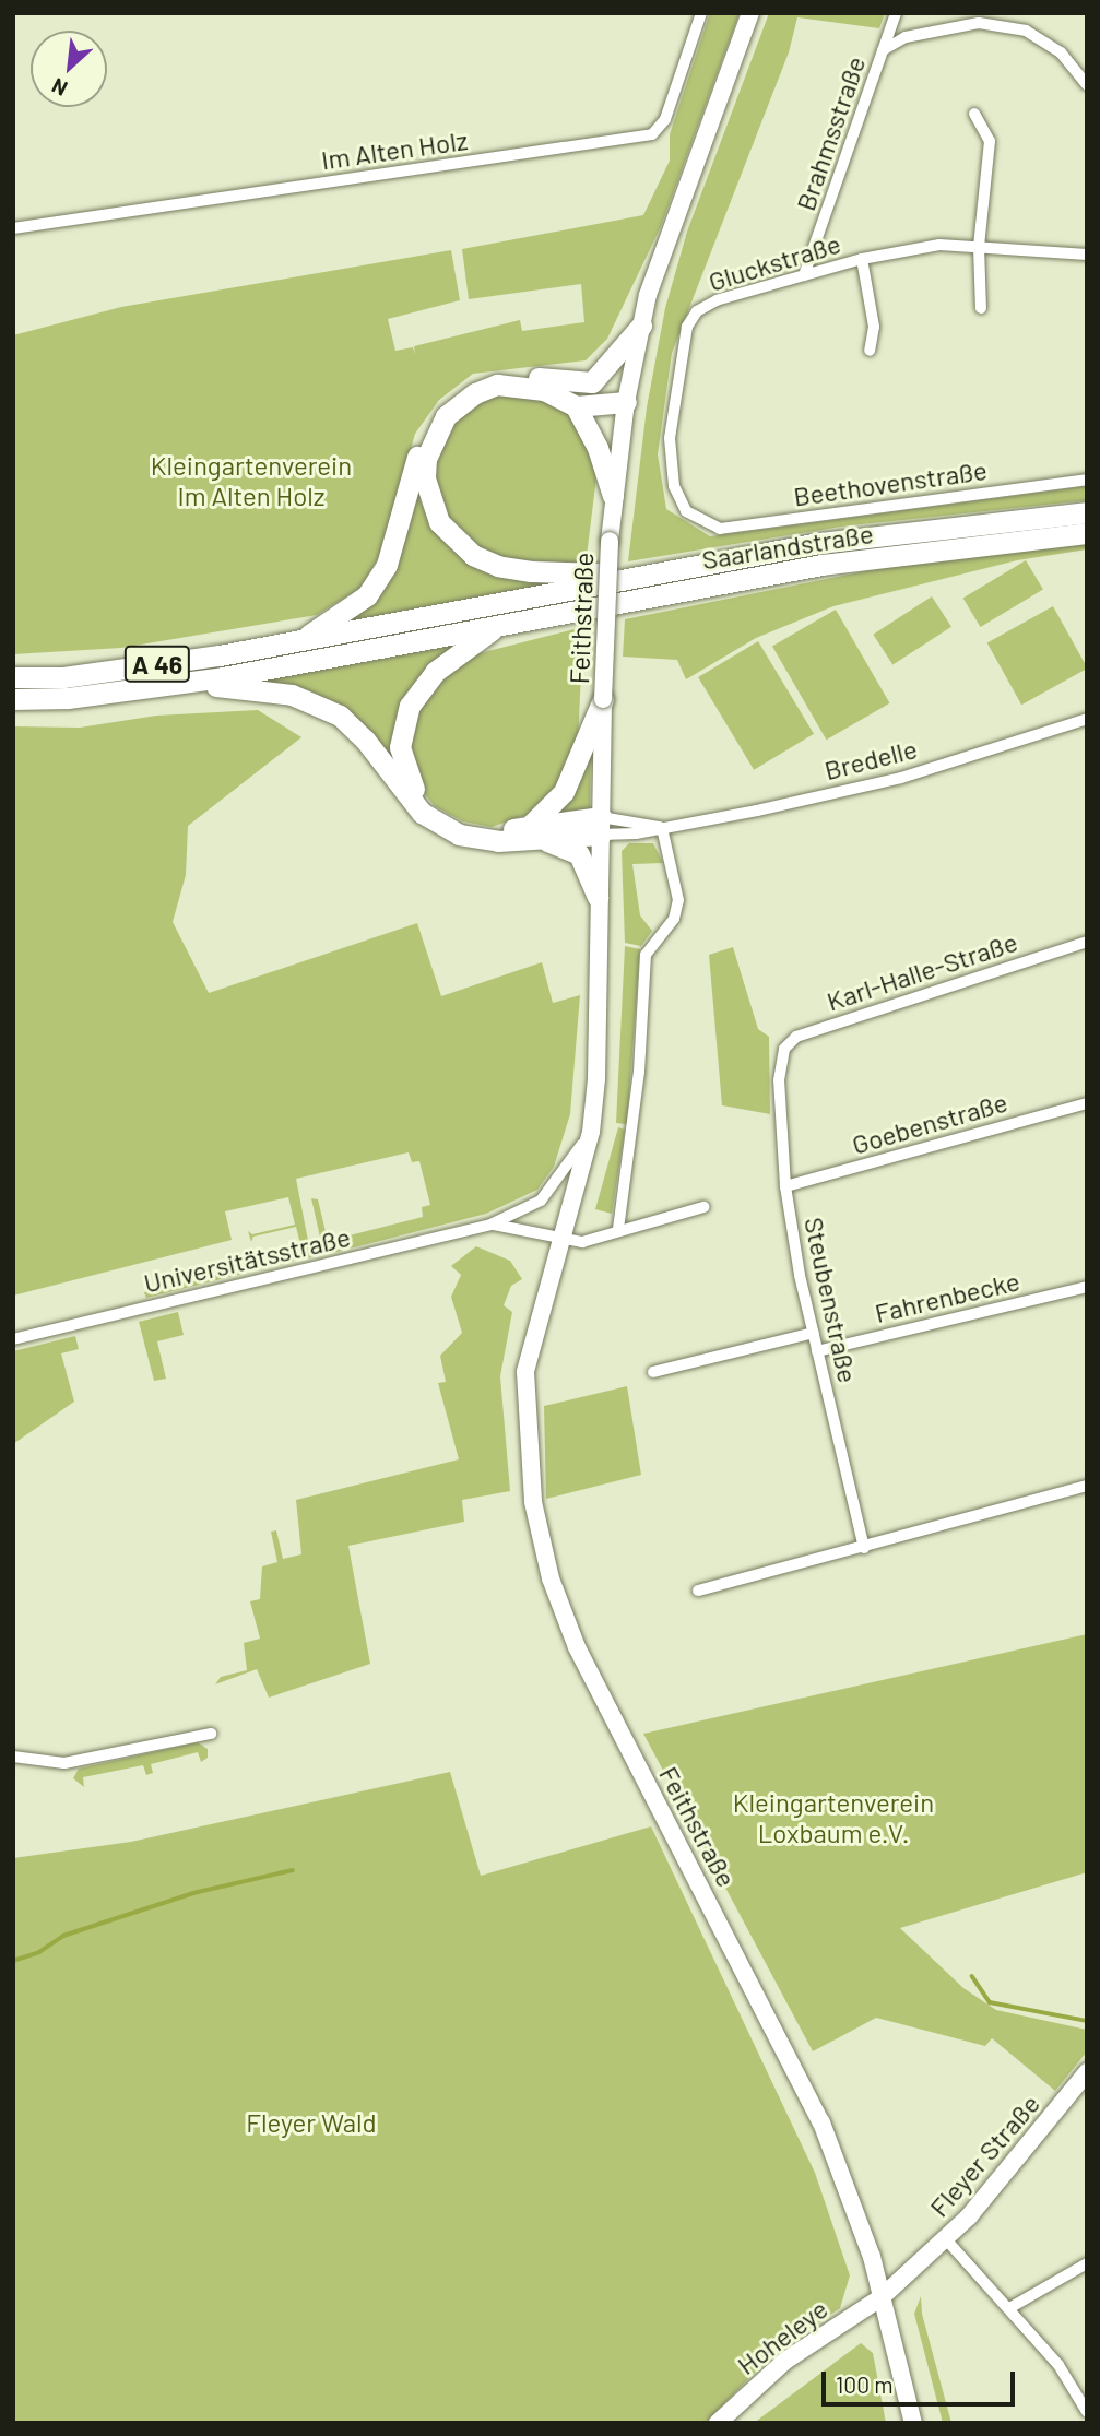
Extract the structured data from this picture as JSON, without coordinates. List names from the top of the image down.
{
  "streets": {
    "highway": ["Saarlandstraße", "A 46"],
    "main road": ["Feithstraße", "Fleyer Straße", "Hoheleye"],
    "street": [
      "Brahmsstraße",
      "Im Alten Holz",
      "Gluckstraße",
      "Beethovenstraße",
      "Bredelle",
      "Karl-Halle-Straße",
      "Goebenstraße",
      "Universitätsstraße",
      "Fahrenbecke",
      "Steubenstraße"
    ]
  },
  "crossings": [
    ["Brahmsstraße", "Gluckstraße"],
    ["Gluckstraße", "Beethovenstraße"],
    ["Saarlandstraße", "A 46"],
    ["Feithstraße", "Bredelle"],
    ["Feithstraße", "Universitätsstraße"],
    ["Feithstraße", "Fleyer Straße"],
    ["Feithstraße", "Hoheleye"],
    ["Karl-Halle-Straße", "Steubenstraße"],
    ["Goebenstraße", "Steubenstraße"],
    ["Fahrenbecke", "Steubenstraße"],
    ["Fleyer Straße", "Hoheleye"]
  ],
  "parks": ["Kleingartenverein Im Alten Holz", "Kleingartenverein Loxbaum e.V.", "Fleyer Wald"],
  "scale_bar": "100 m",
  "north": "bottom left"
}
